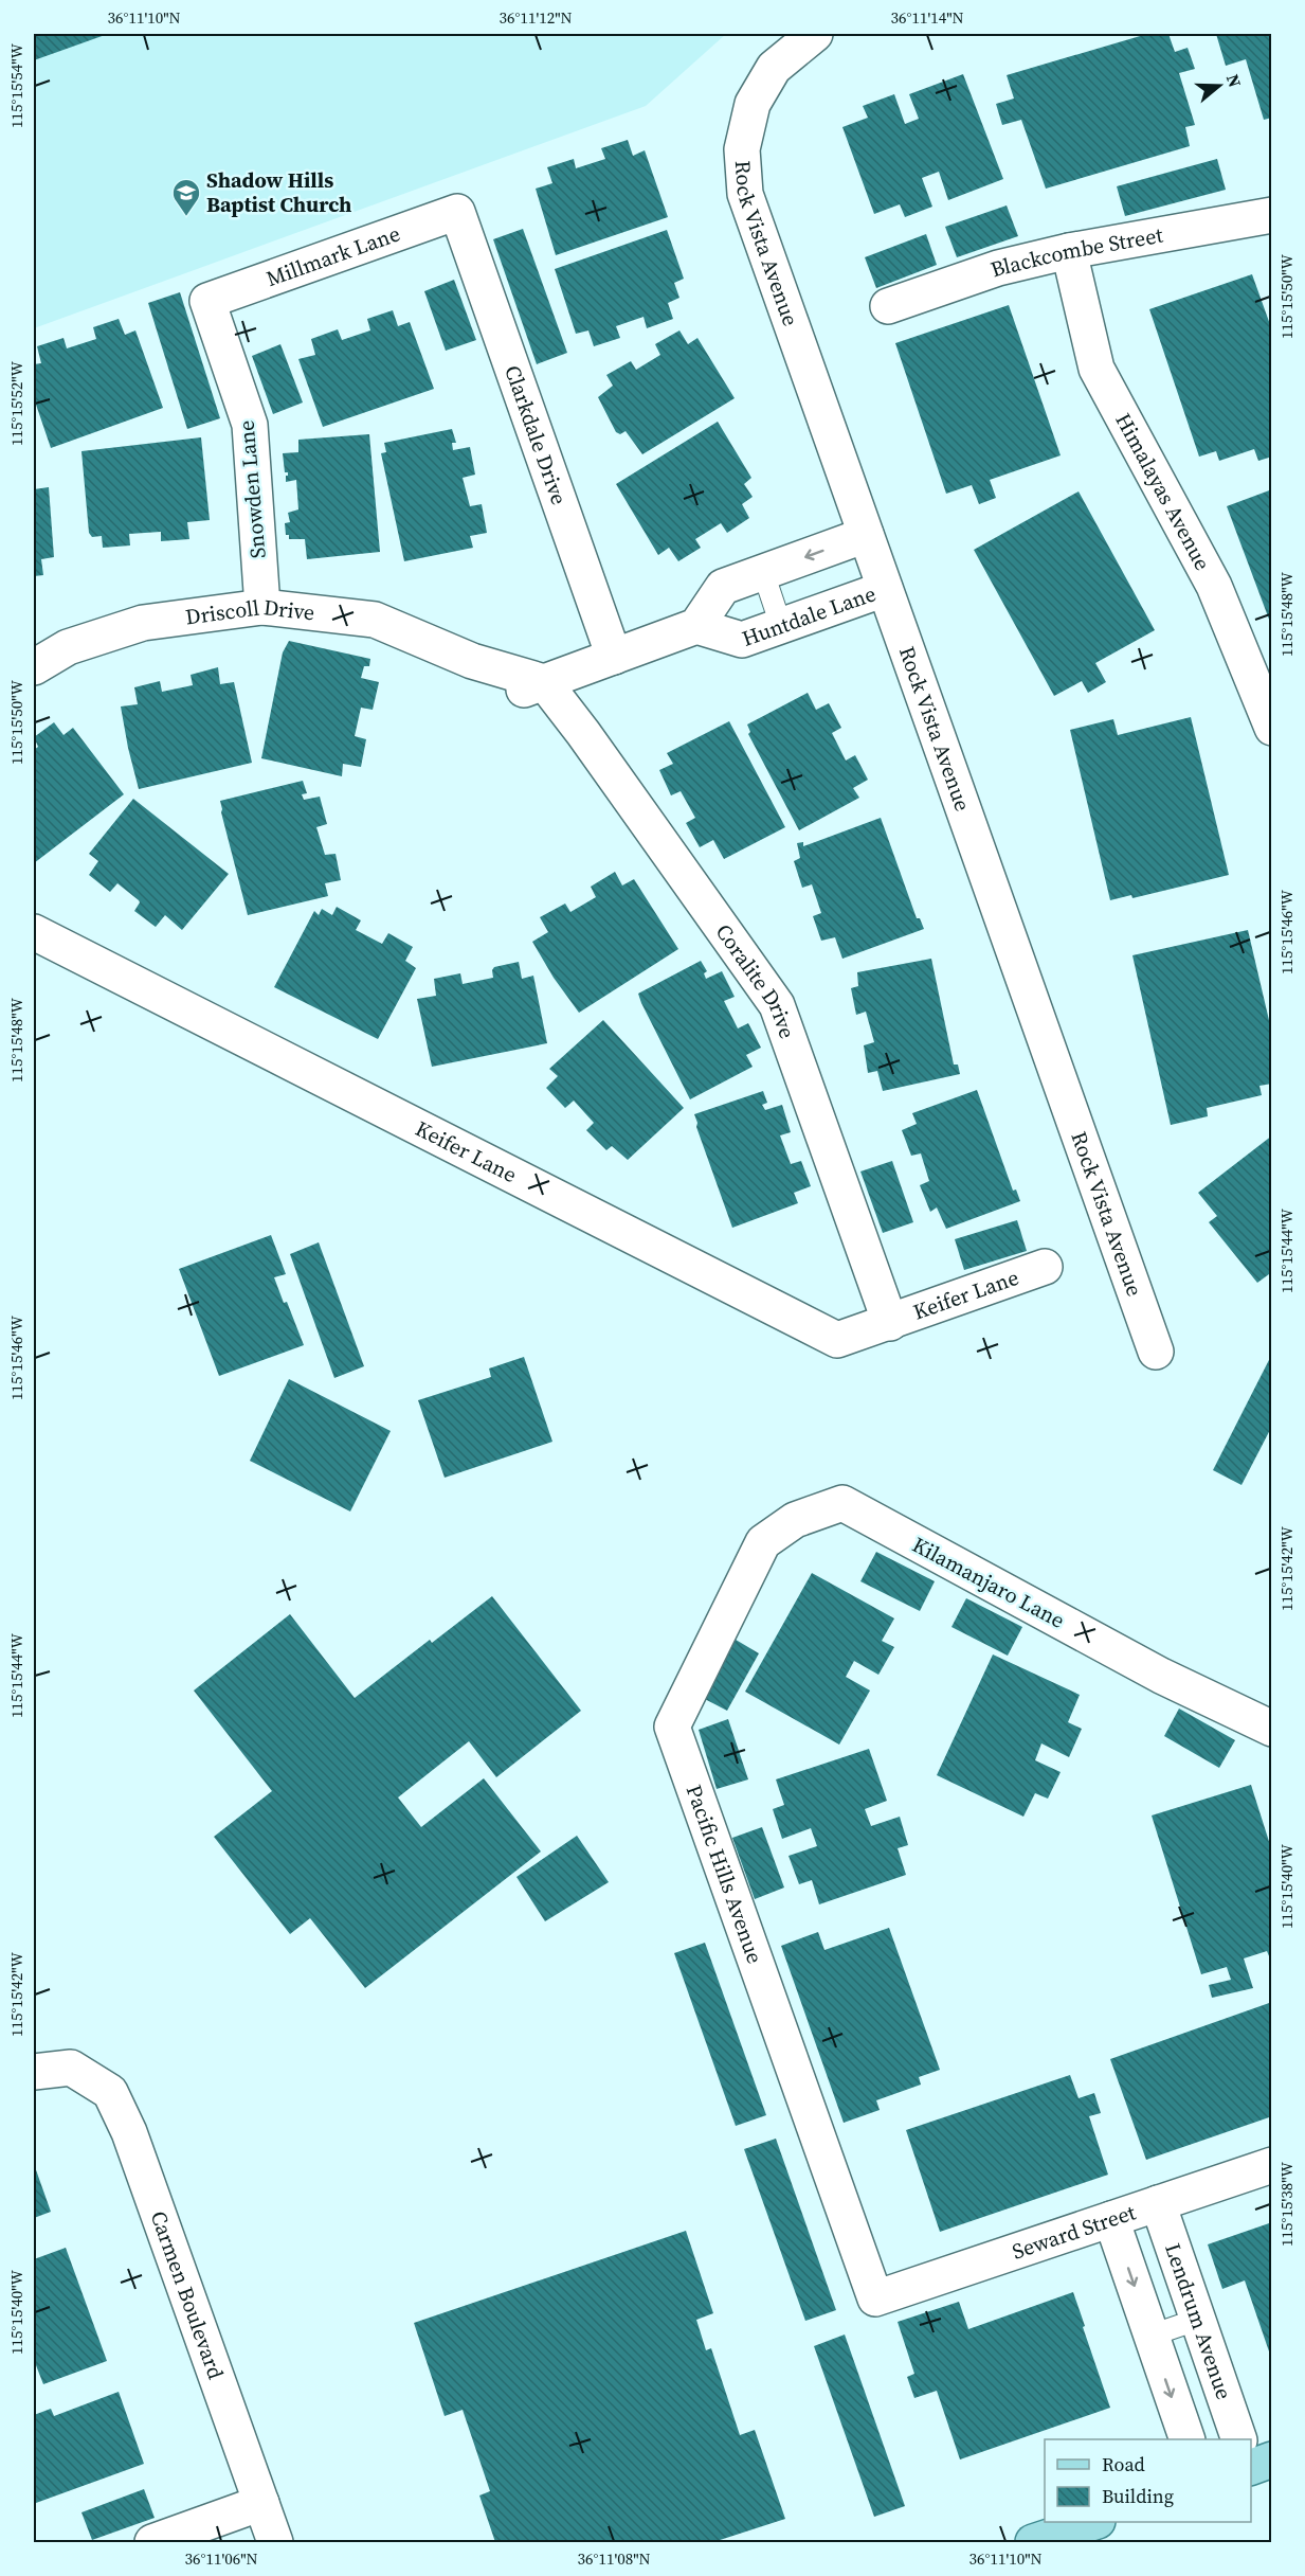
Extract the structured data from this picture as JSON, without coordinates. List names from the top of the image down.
{
  "streets": {
    "street": [
      "Rock Vista Avenue",
      "Blackcombe Street",
      "Millmark Lane",
      "Clarkdale Drive",
      "Snowden Lane",
      "Himalayas Avenue",
      "Huntdale Lane",
      "Driscoll Drive",
      "Coralite Drive",
      "Keifer Lane",
      "Kilamanjaro Lane",
      "Pacific Hills Avenue",
      "Seward Street",
      "Carmen Boulevard",
      "Lendrum Avenue"
    ]
  },
  "crossings": [
    ["Rock Vista Avenue", "Huntdale Lane"],
    ["Blackcombe Street", "Himalayas Avenue"],
    ["Millmark Lane", "Clarkdale Drive"],
    ["Millmark Lane", "Snowden Lane"],
    ["Snowden Lane", "Driscoll Drive"],
    ["Driscoll Drive", "Coralite Drive"],
    ["Coralite Drive", "Keifer Lane"],
    ["Kilamanjaro Lane", "Pacific Hills Avenue"],
    ["Pacific Hills Avenue", "Seward Street"],
    ["Seward Street", "Lendrum Avenue"]
  ],
  "places": {
    "school or university": ["Shadow Hills Baptist Church"]
  },
  "legend": ["Road", "Building"],
  "north": "right",
  "coordinates": [
    "36°11'10\"N",
    "36°11'12\"N",
    "36°11'14\"N",
    "115°15'54\"W",
    "115°15'50\"W",
    "115°15'52\"W",
    "115°15'48\"W",
    "115°15'46\"W",
    "115°15'44\"W",
    "115°15'42\"W",
    "115°15'40\"W",
    "115°15'38\"W",
    "36°11'06\"N",
    "36°11'08\"N"
  ]
}
